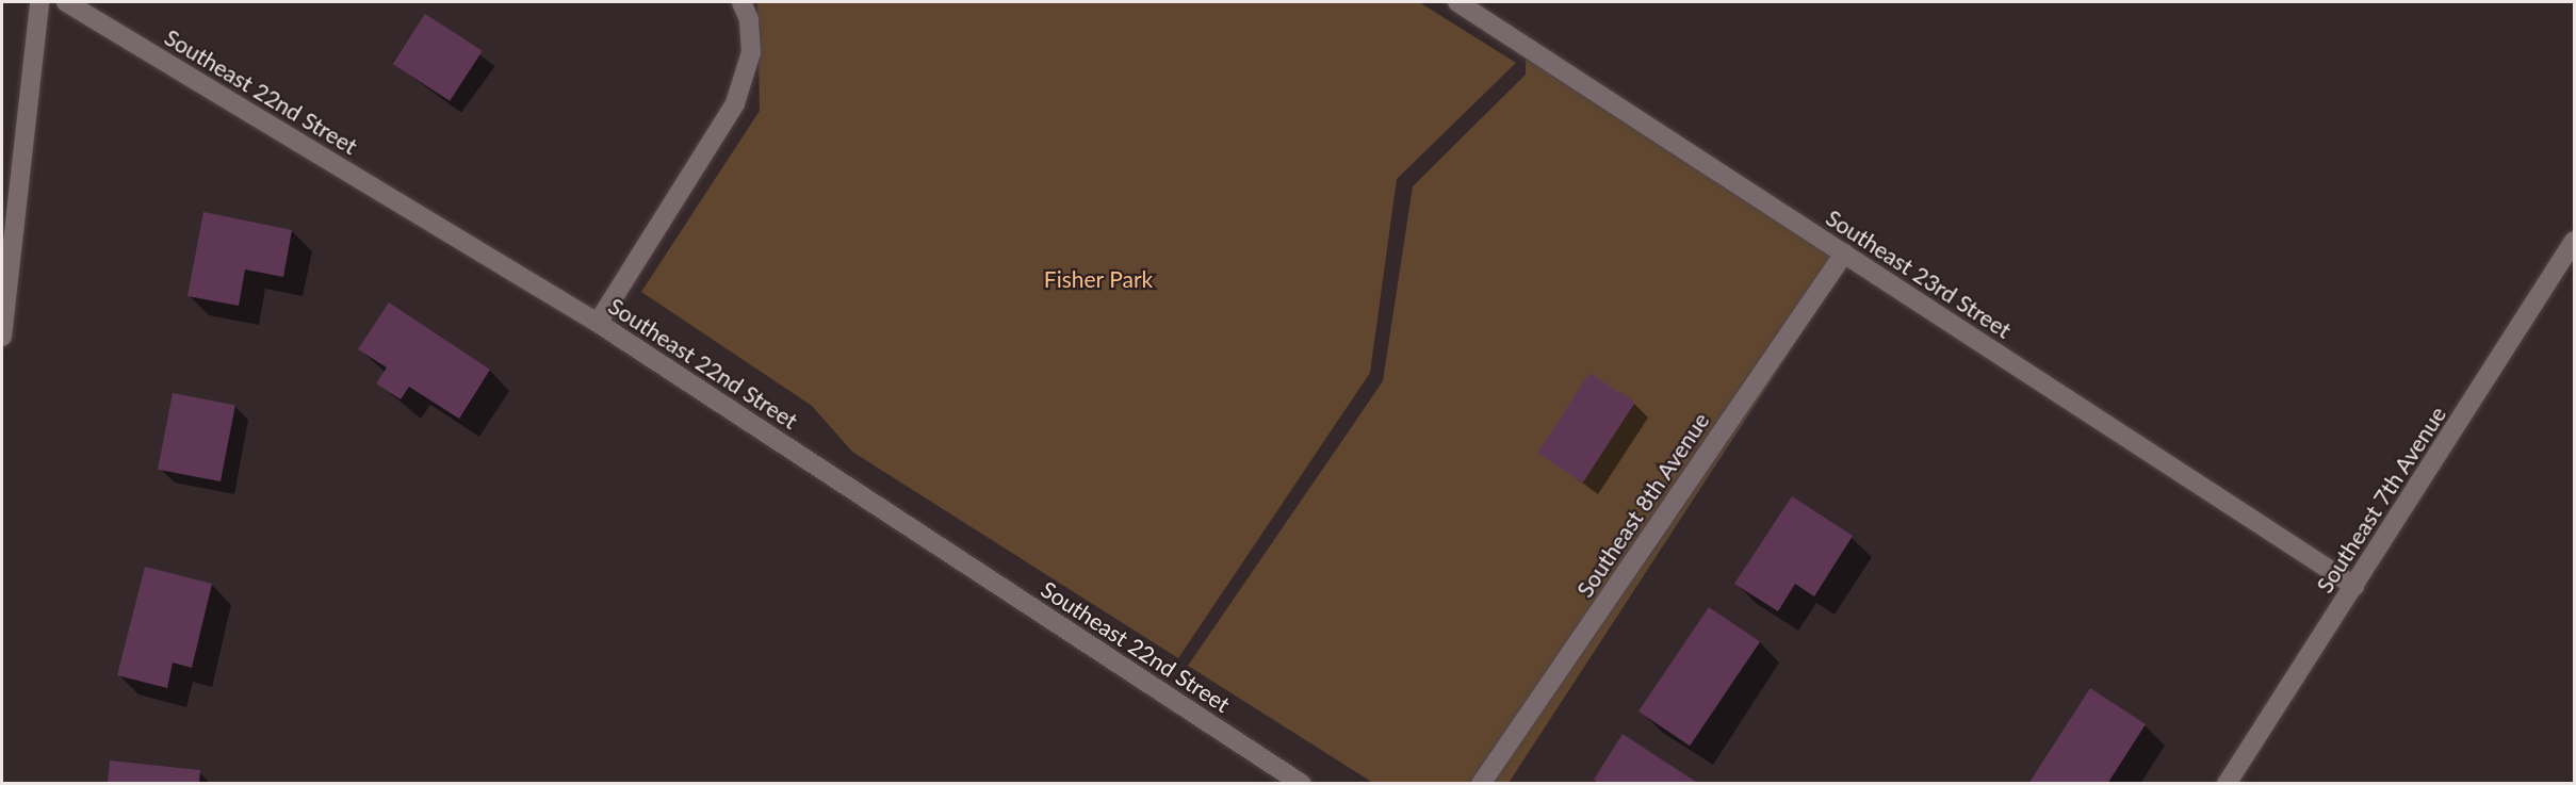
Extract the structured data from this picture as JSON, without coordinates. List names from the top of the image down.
{
  "streets": {
    "street": [
      "Southeast 22nd Street",
      "Southeast 23rd Street",
      "Southeast 7th Avenue",
      "Southeast 8th Avenue"
    ]
  },
  "crossings": [
    ["Southeast 23rd Street", "Southeast 7th Avenue"],
    ["Southeast 23rd Street", "Southeast 8th Avenue"]
  ],
  "parks": ["Fisher Park"]
}
